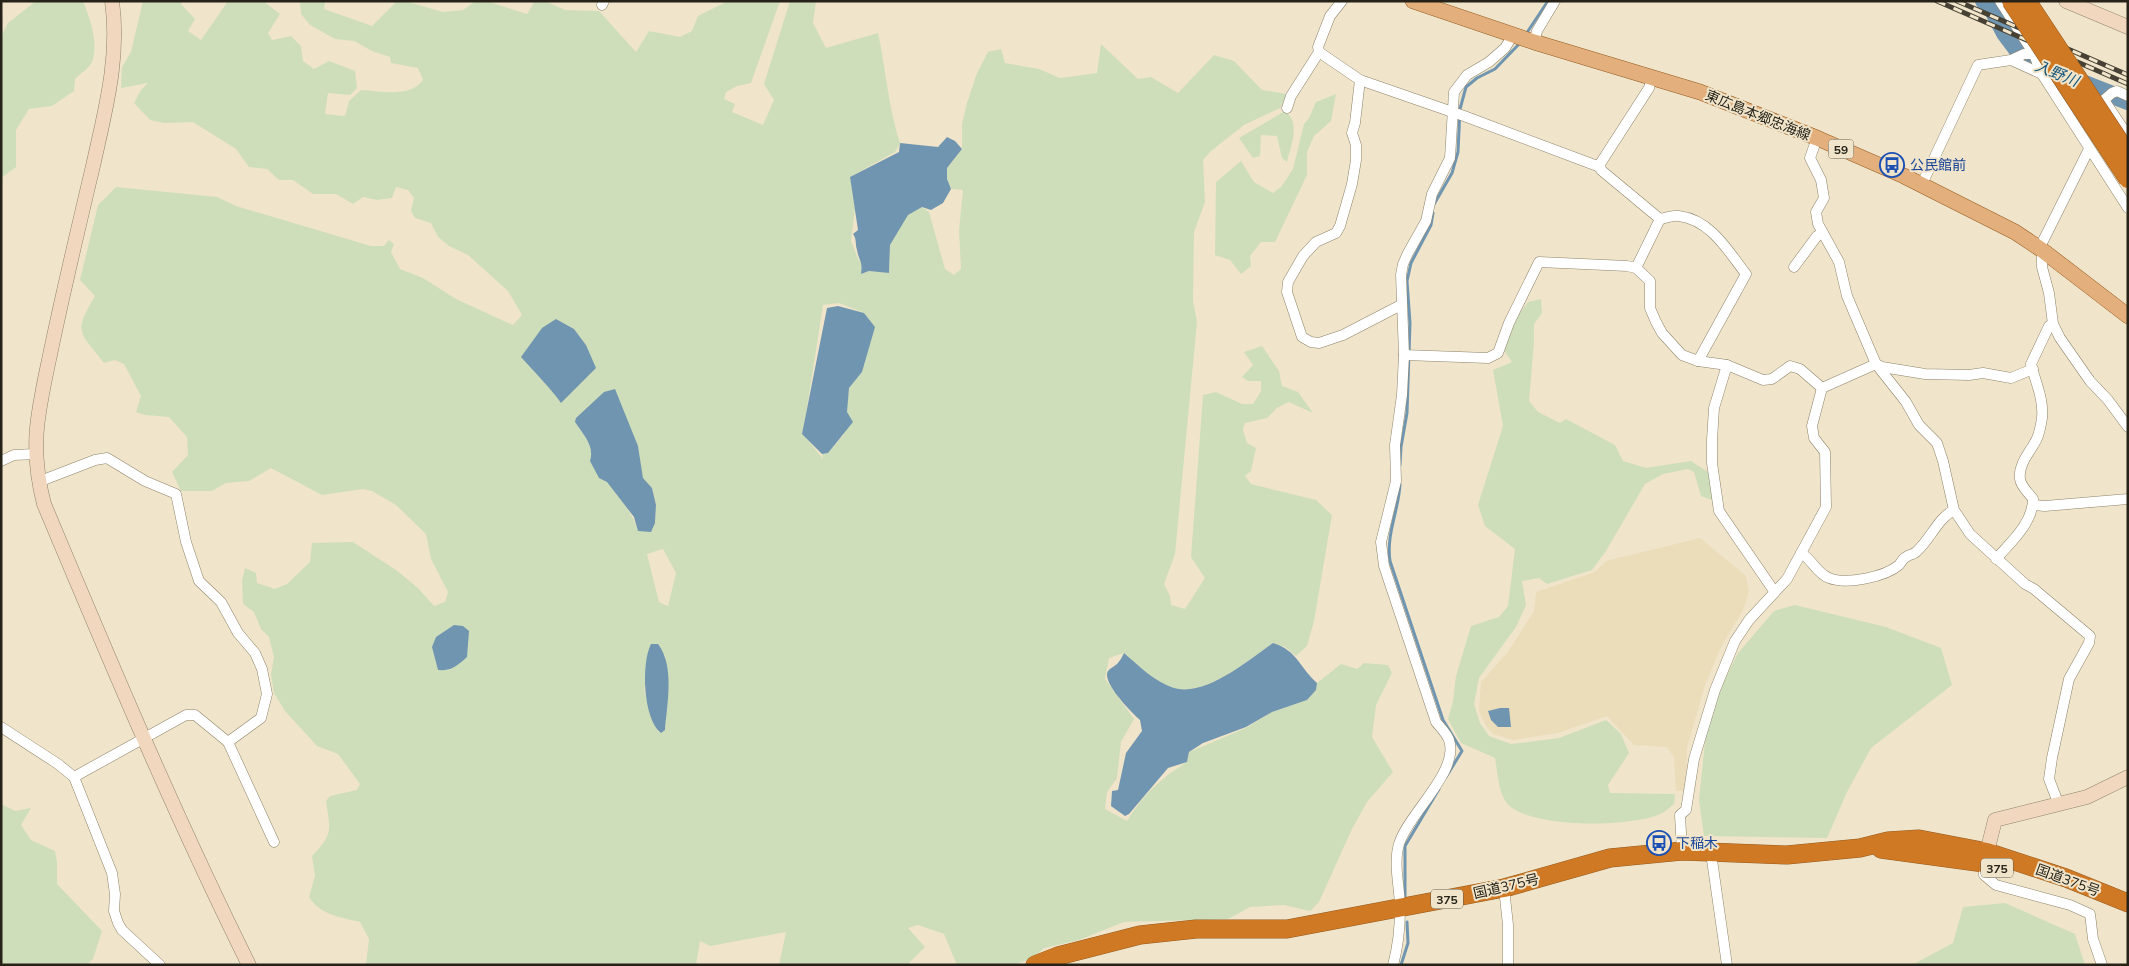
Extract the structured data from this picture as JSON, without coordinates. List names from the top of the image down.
{
  "streets": {
    "highway": ["375", "国道375号"],
    "main road": ["東広島本郷忠海線", "59"]
  },
  "water": ["入野川"],
  "places": {
    "bus stop": ["公民館前", "下稲木"]
  }
}
